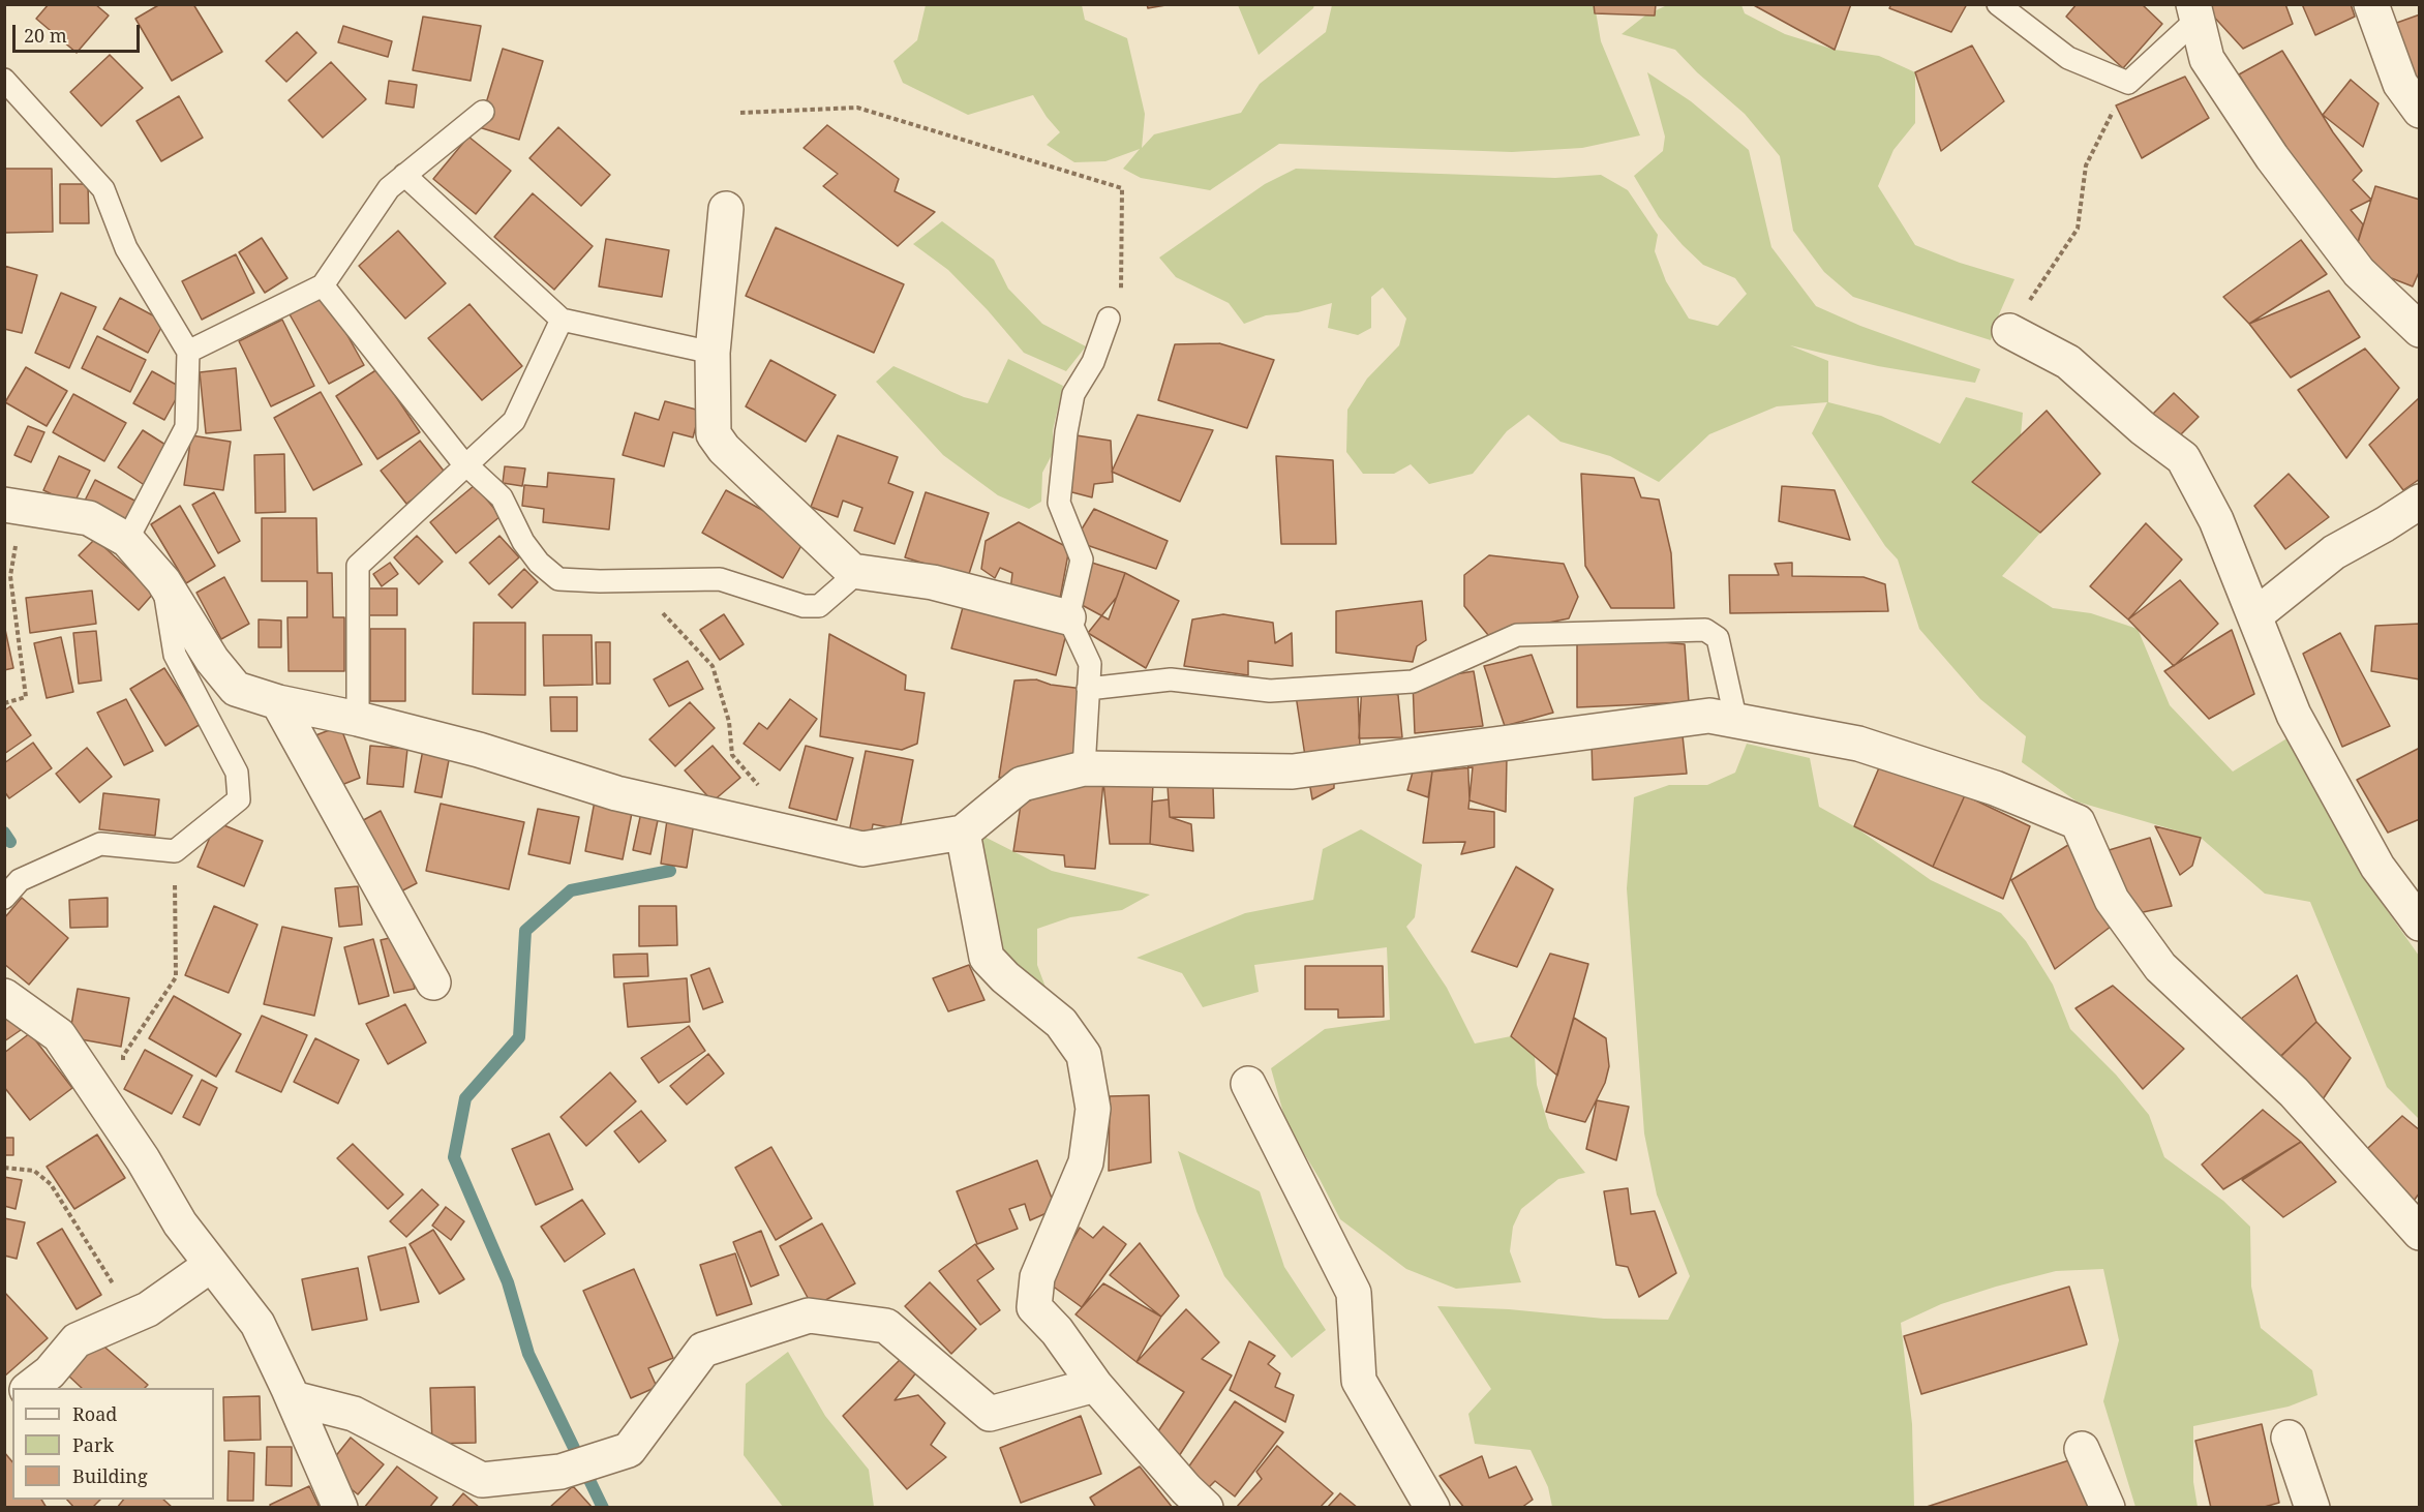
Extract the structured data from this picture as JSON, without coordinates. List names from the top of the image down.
{
  "legend": ["Road", "Park", "Building"],
  "scale_bar": "20 m"
}
